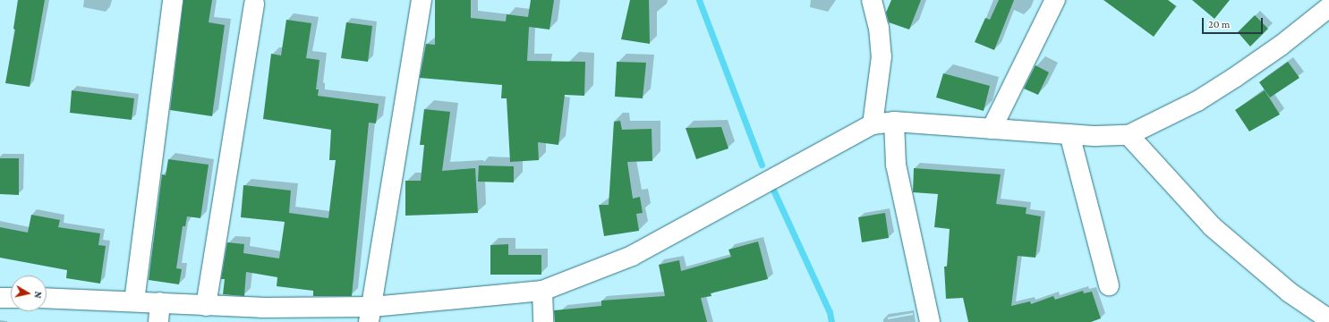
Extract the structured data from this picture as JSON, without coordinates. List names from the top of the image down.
{
  "scale_bar": "20 m",
  "north": "right"
}
